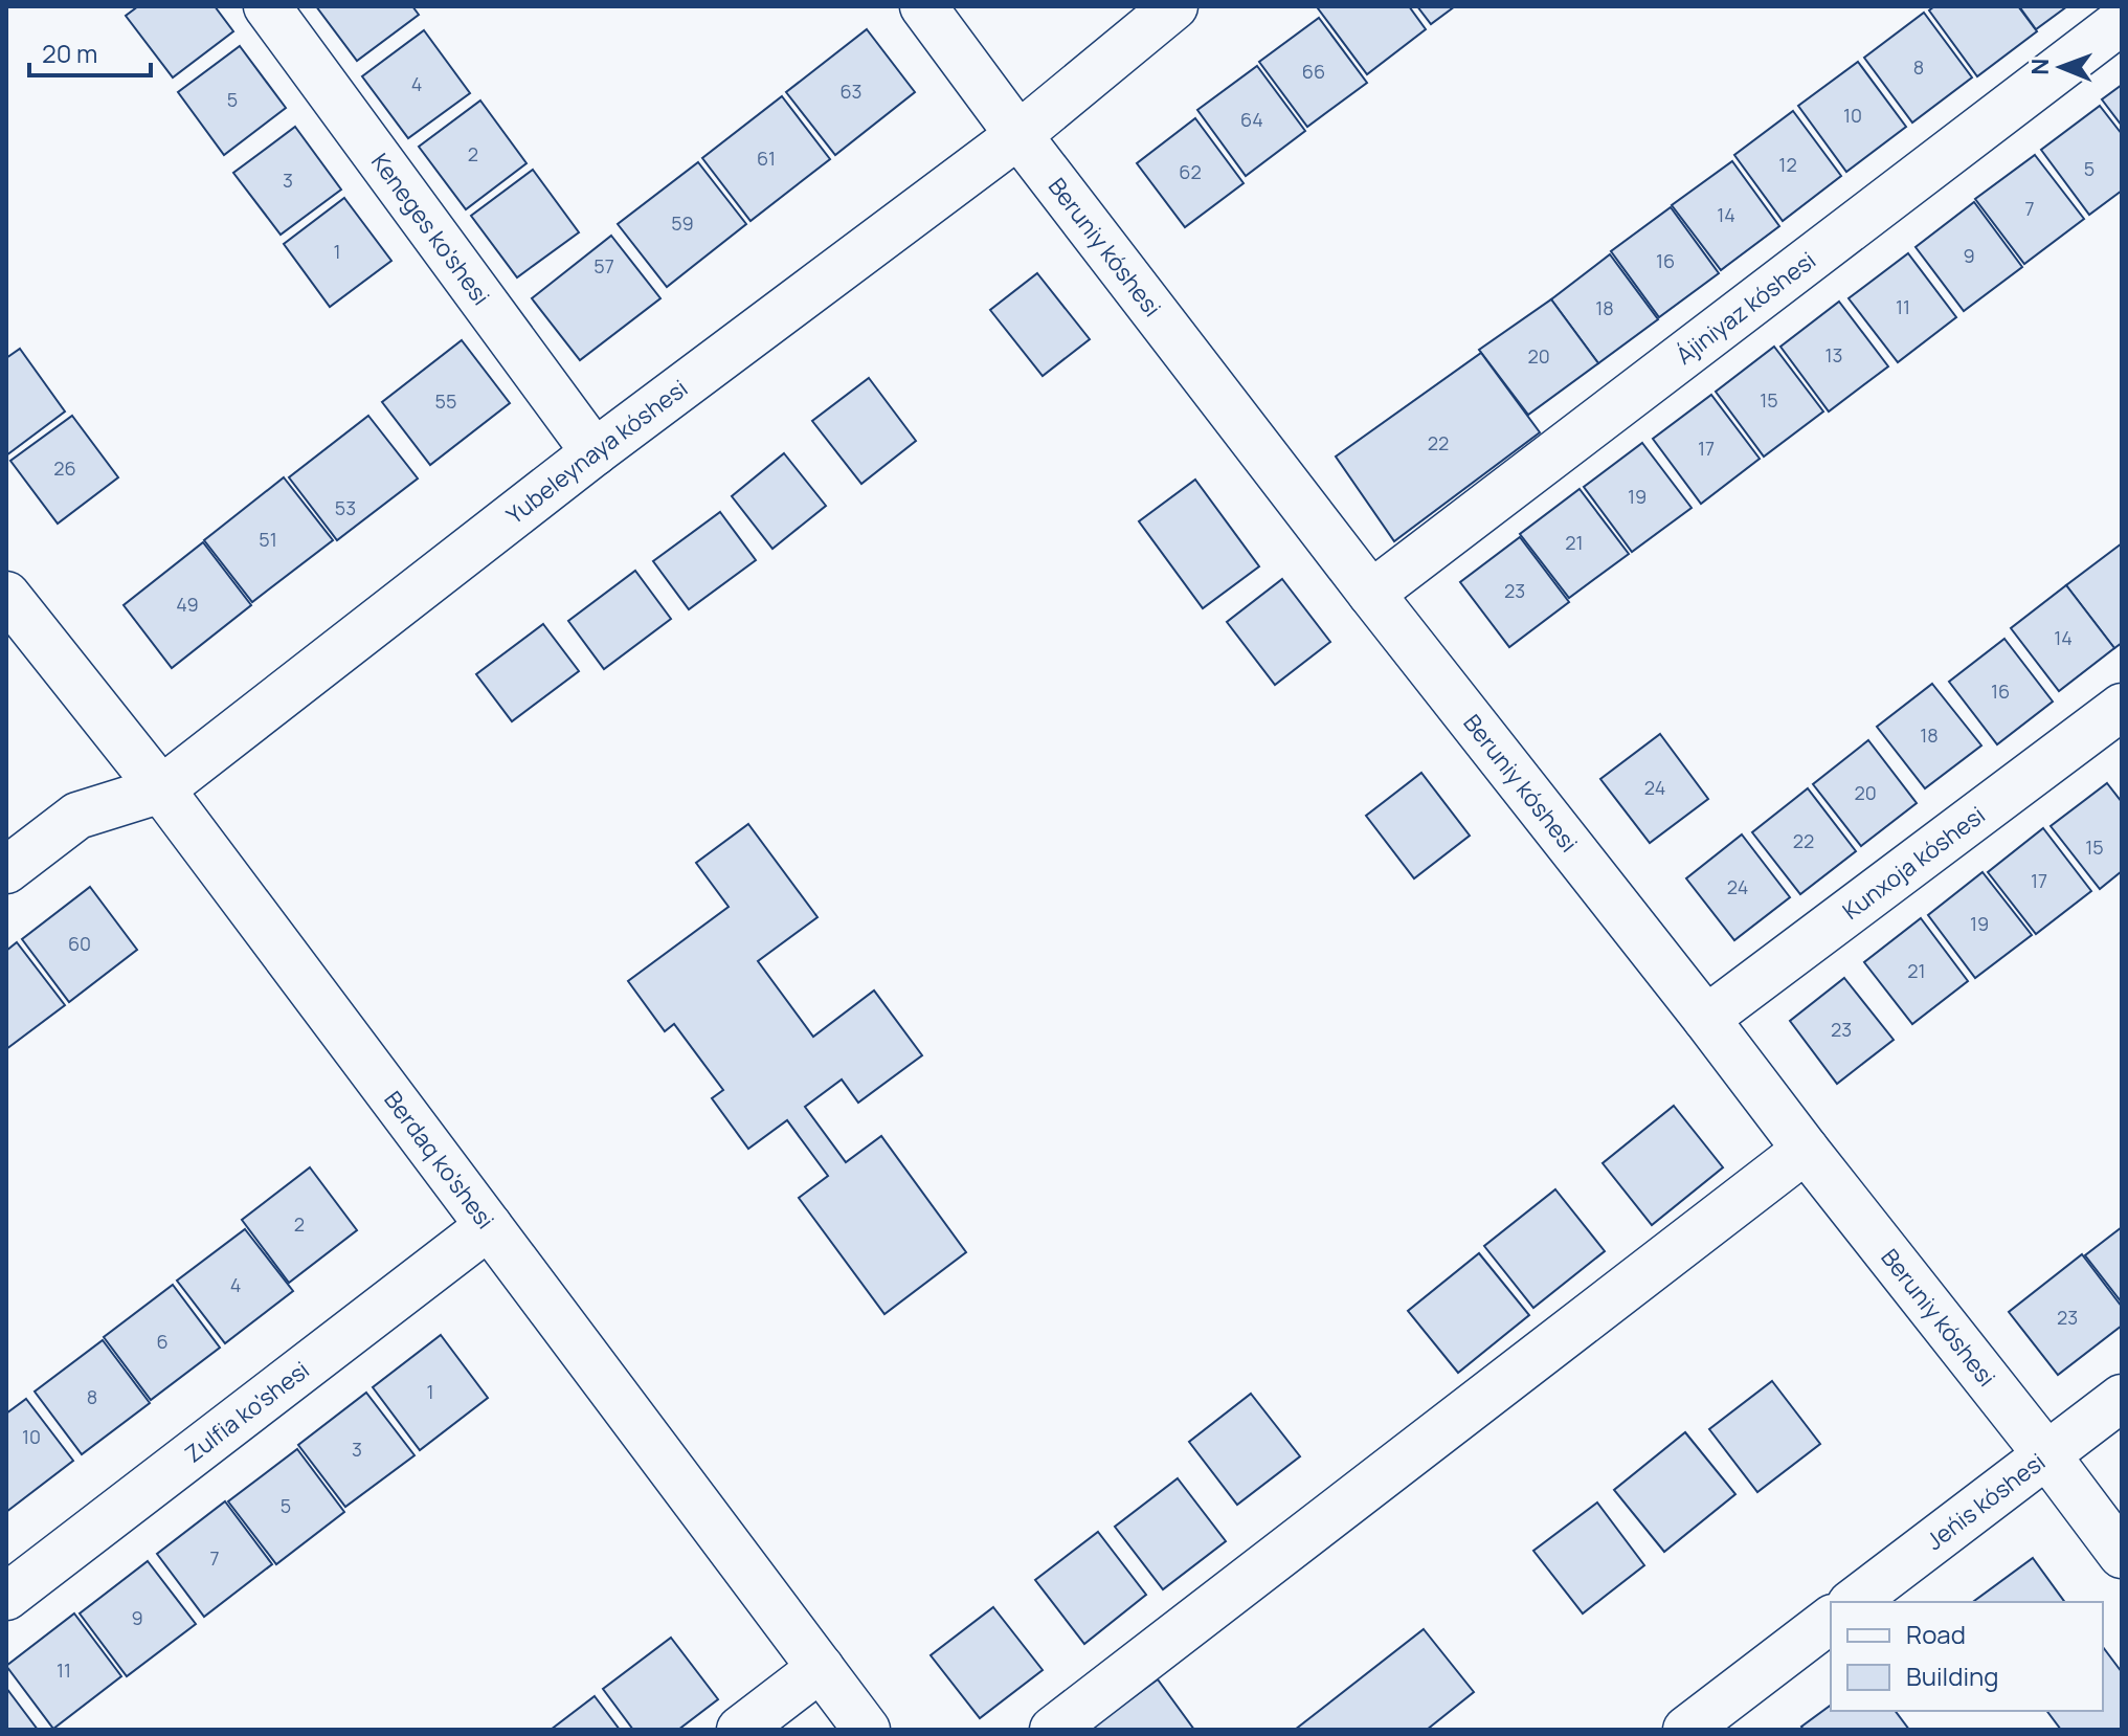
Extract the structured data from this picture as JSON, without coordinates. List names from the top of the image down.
{
  "streets": {
    "street": [
      "Keneges ko'shesi",
      "Beruniy kóshesi",
      "Ájiniyaz kóshesi",
      "Yubeleynaya kóshesi",
      "Kunxoja kóshesi",
      "Berdaq ko'shesi",
      "Zulfia ko'shesi",
      "Jeńis kóshesi"
    ]
  },
  "crossings": [
    ["Keneges ko'shesi", "Yubeleynaya kóshesi"],
    ["Beruniy kóshesi", "Ájiniyaz kóshesi"],
    ["Beruniy kóshesi", "Yubeleynaya kóshesi"],
    ["Beruniy kóshesi", "Kunxoja kóshesi"],
    ["Beruniy kóshesi", "Jeńis kóshesi"],
    ["Yubeleynaya kóshesi", "Berdaq ko'shesi"],
    ["Berdaq ko'shesi", "Zulfia ko'shesi"]
  ],
  "house_numbers": [
    "8",
    "66",
    "4",
    "63",
    "5",
    "10",
    "64",
    "2",
    "61",
    "12",
    "5",
    "62",
    "3",
    "7",
    "14",
    "59",
    "1",
    "9",
    "16",
    "57",
    "11",
    "18",
    "13",
    "20",
    "15",
    "55",
    "22",
    "17",
    "26",
    "19",
    "53",
    "51",
    "21",
    "23",
    "49",
    "14",
    "16",
    "18",
    "24",
    "20",
    "22",
    "15",
    "17",
    "24",
    "19",
    "60",
    "21",
    "23",
    "2",
    "4",
    "23",
    "6",
    "1",
    "8",
    "10",
    "3",
    "5",
    "7",
    "9",
    "11"
  ],
  "legend": ["Road", "Building"],
  "scale_bar": "20 m",
  "north": "left"
}
